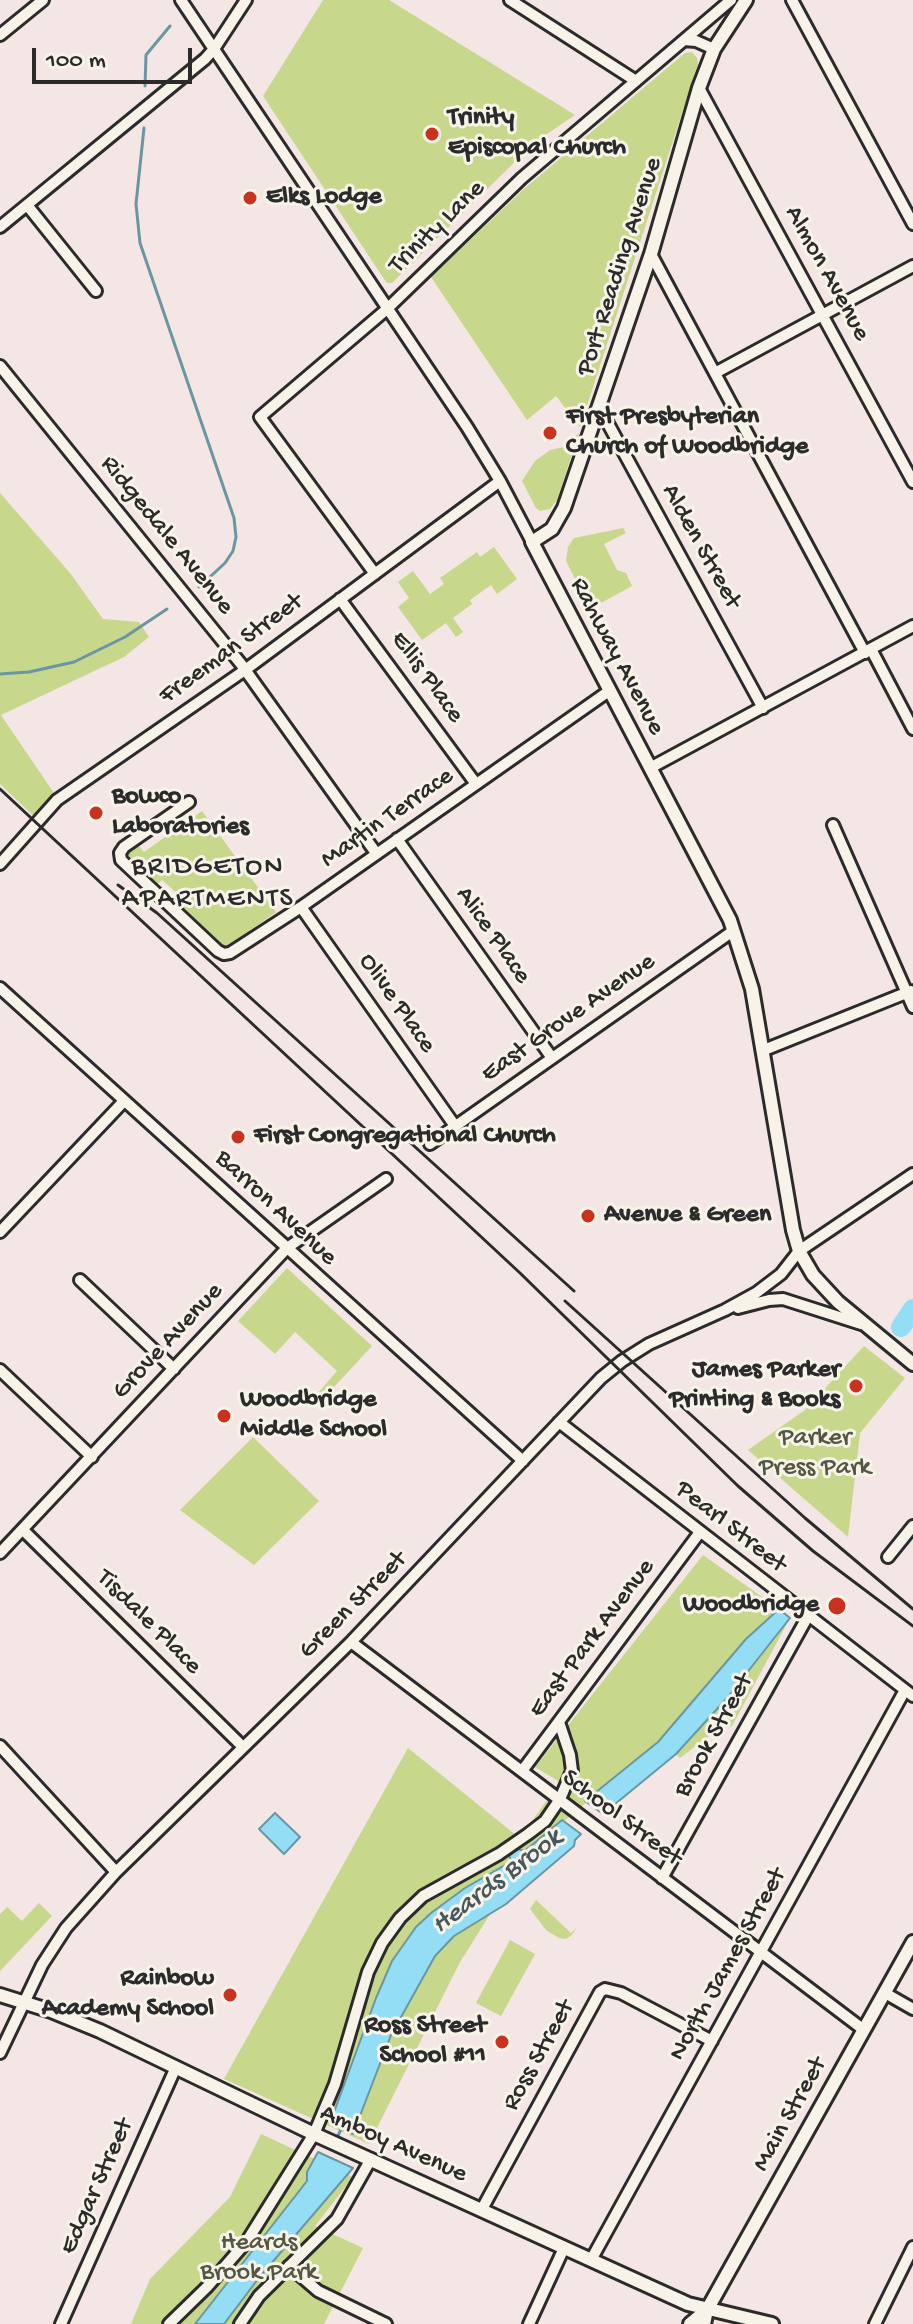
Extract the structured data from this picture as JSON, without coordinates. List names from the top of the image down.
{
  "streets": {
    "main road": [
      "Port Reading Avenue",
      "Rahway Avenue",
      "Main Street",
      "Amboy Avenue"
    ],
    "street": [
      "Trinity Lane",
      "Almon Avenue",
      "Ridgedale Avenue",
      "Alden Street",
      "Freeman Street",
      "Ellis Place",
      "Martin Terrace",
      "Alice Place",
      "Olive Place",
      "East Grove Avenue",
      "Barron Avenue",
      "Grove Avenue",
      "Pearl Street",
      "Green Street",
      "Tisdale Place",
      "East Park Avenue",
      "Brook Street",
      "School Street",
      "North James Street",
      "Ross Street",
      "Edgar Street"
    ]
  },
  "crossings": [
    ["Trinity Lane", "Freeman Street"],
    ["Trinity Lane", "Rahway Avenue"],
    ["Port Reading Avenue", "Almon Avenue"],
    ["Port Reading Avenue", "Alden Street"],
    ["Port Reading Avenue", "Rahway Avenue"],
    ["Ridgedale Avenue", "Freeman Street"],
    ["Ridgedale Avenue", "Martin Terrace"],
    ["Freeman Street", "Rahway Avenue"],
    ["Freeman Street", "Ellis Place"],
    ["Rahway Avenue", "Martin Terrace"],
    ["Rahway Avenue", "East Grove Avenue"],
    ["Rahway Avenue", "Green Street"],
    ["Ellis Place", "Martin Terrace"],
    ["Martin Terrace", "Alice Place"],
    ["Martin Terrace", "Olive Place"],
    ["Alice Place", "East Grove Avenue"],
    ["Olive Place", "East Grove Avenue"],
    ["Barron Avenue", "Grove Avenue"],
    ["Barron Avenue", "Green Street"],
    ["Grove Avenue", "Tisdale Place"],
    ["Pearl Street", "Green Street"],
    ["Pearl Street", "East Park Avenue"],
    ["Pearl Street", "Brook Street"],
    ["Pearl Street", "North James Street"],
    ["Green Street", "Tisdale Place"],
    ["Green Street", "School Street"],
    ["Green Street", "Amboy Avenue"],
    ["East Park Avenue", "School Street"],
    ["Brook Street", "School Street"],
    ["School Street", "North James Street"],
    ["School Street", "Main Street"],
    ["North James Street", "Ross Street"],
    ["North James Street", "Amboy Avenue"],
    ["Ross Street", "Amboy Avenue"],
    ["Main Street", "Amboy Avenue"],
    ["Amboy Avenue", "Edgar Street"]
  ],
  "districts": ["BRIDGETON APARTMENTS"],
  "water": ["Heards Brook"],
  "parks": ["Parker Press Park", "Heards Brook Park"],
  "places": [
    "Trinity Episcopal Church",
    "Elks Lodge",
    "First Presbyterian Church of Woodbridge",
    "Bowco Laboratories",
    "First Congregational Church",
    "Avenue & Green",
    "James Parker Printing & Books",
    "Woodbridge Middle School",
    "Woodbridge",
    "Rainbow Academy School",
    "Ross Street School #11"
  ],
  "scale_bar": "100 m"
}
